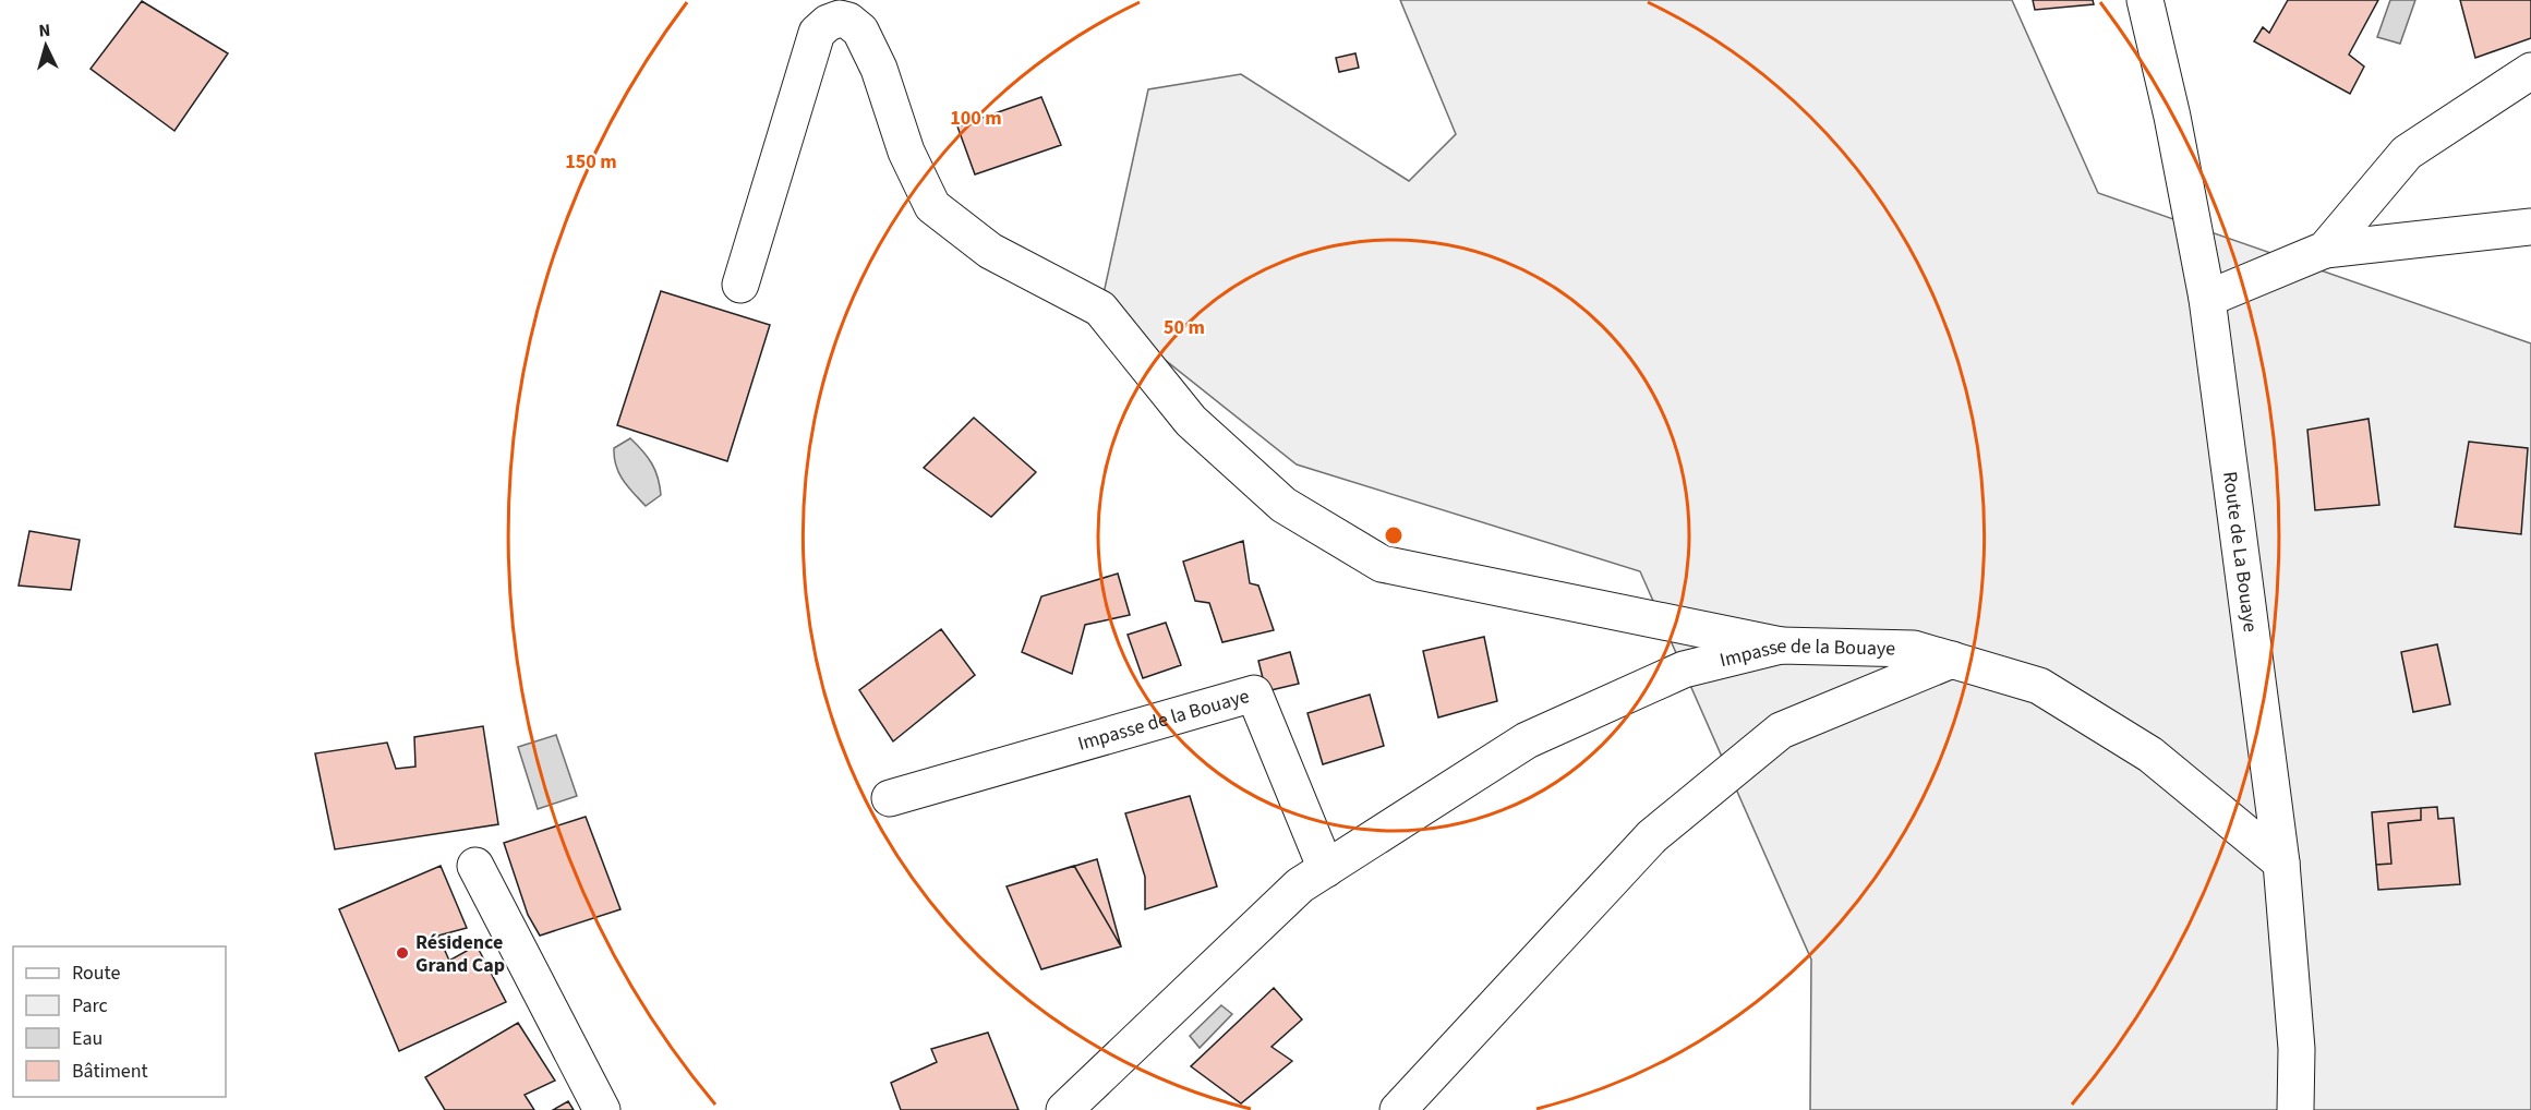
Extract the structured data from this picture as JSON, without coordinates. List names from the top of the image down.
{
  "streets": {
    "street": ["Route de La Bouaye", "Impasse de la Bouaye"]
  },
  "crossings": [
    ["Route de La Bouaye", "Impasse de la Bouaye"]
  ],
  "places": ["Résidence Grand Cap"],
  "legend": [
    "Route",
    "Parc",
    "Eau",
    "Bâtiment"
  ],
  "north": "top",
  "rings": ["100 m", "150 m", "50 m"]
}
